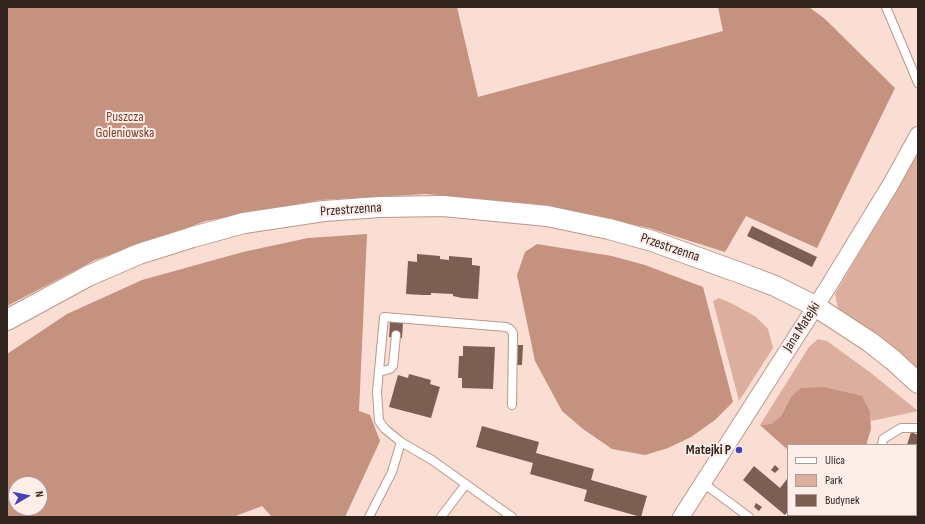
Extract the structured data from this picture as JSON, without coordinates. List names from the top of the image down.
{
  "streets": {
    "street": ["Przestrzenna", "Jana Matejki"]
  },
  "crossings": [
    ["Przestrzenna", "Jana Matejki"]
  ],
  "parks": ["Puszcza Goleniowska"],
  "places": ["Matejki P"],
  "legend": ["Ulica", "Park", "Budynek"],
  "north": "right"
}
